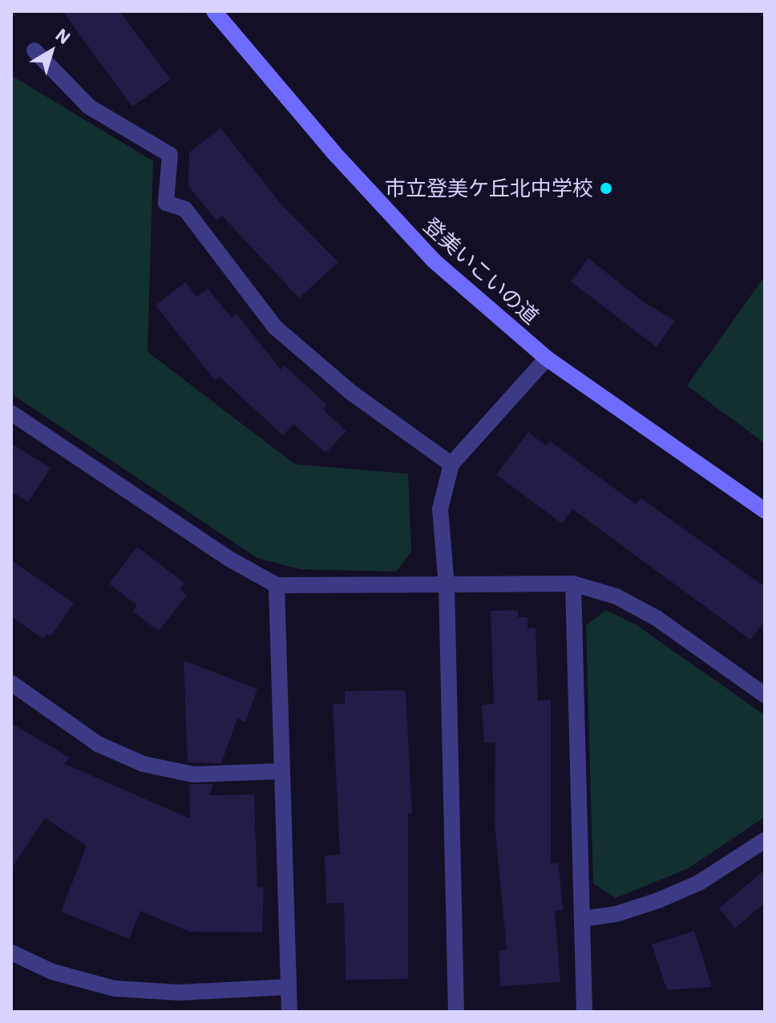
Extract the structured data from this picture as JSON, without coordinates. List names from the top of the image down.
{
  "streets": {
    "street": ["登美いこいの道"]
  },
  "places": ["市立登美ケ丘北中学校"],
  "north": "top right"
}
